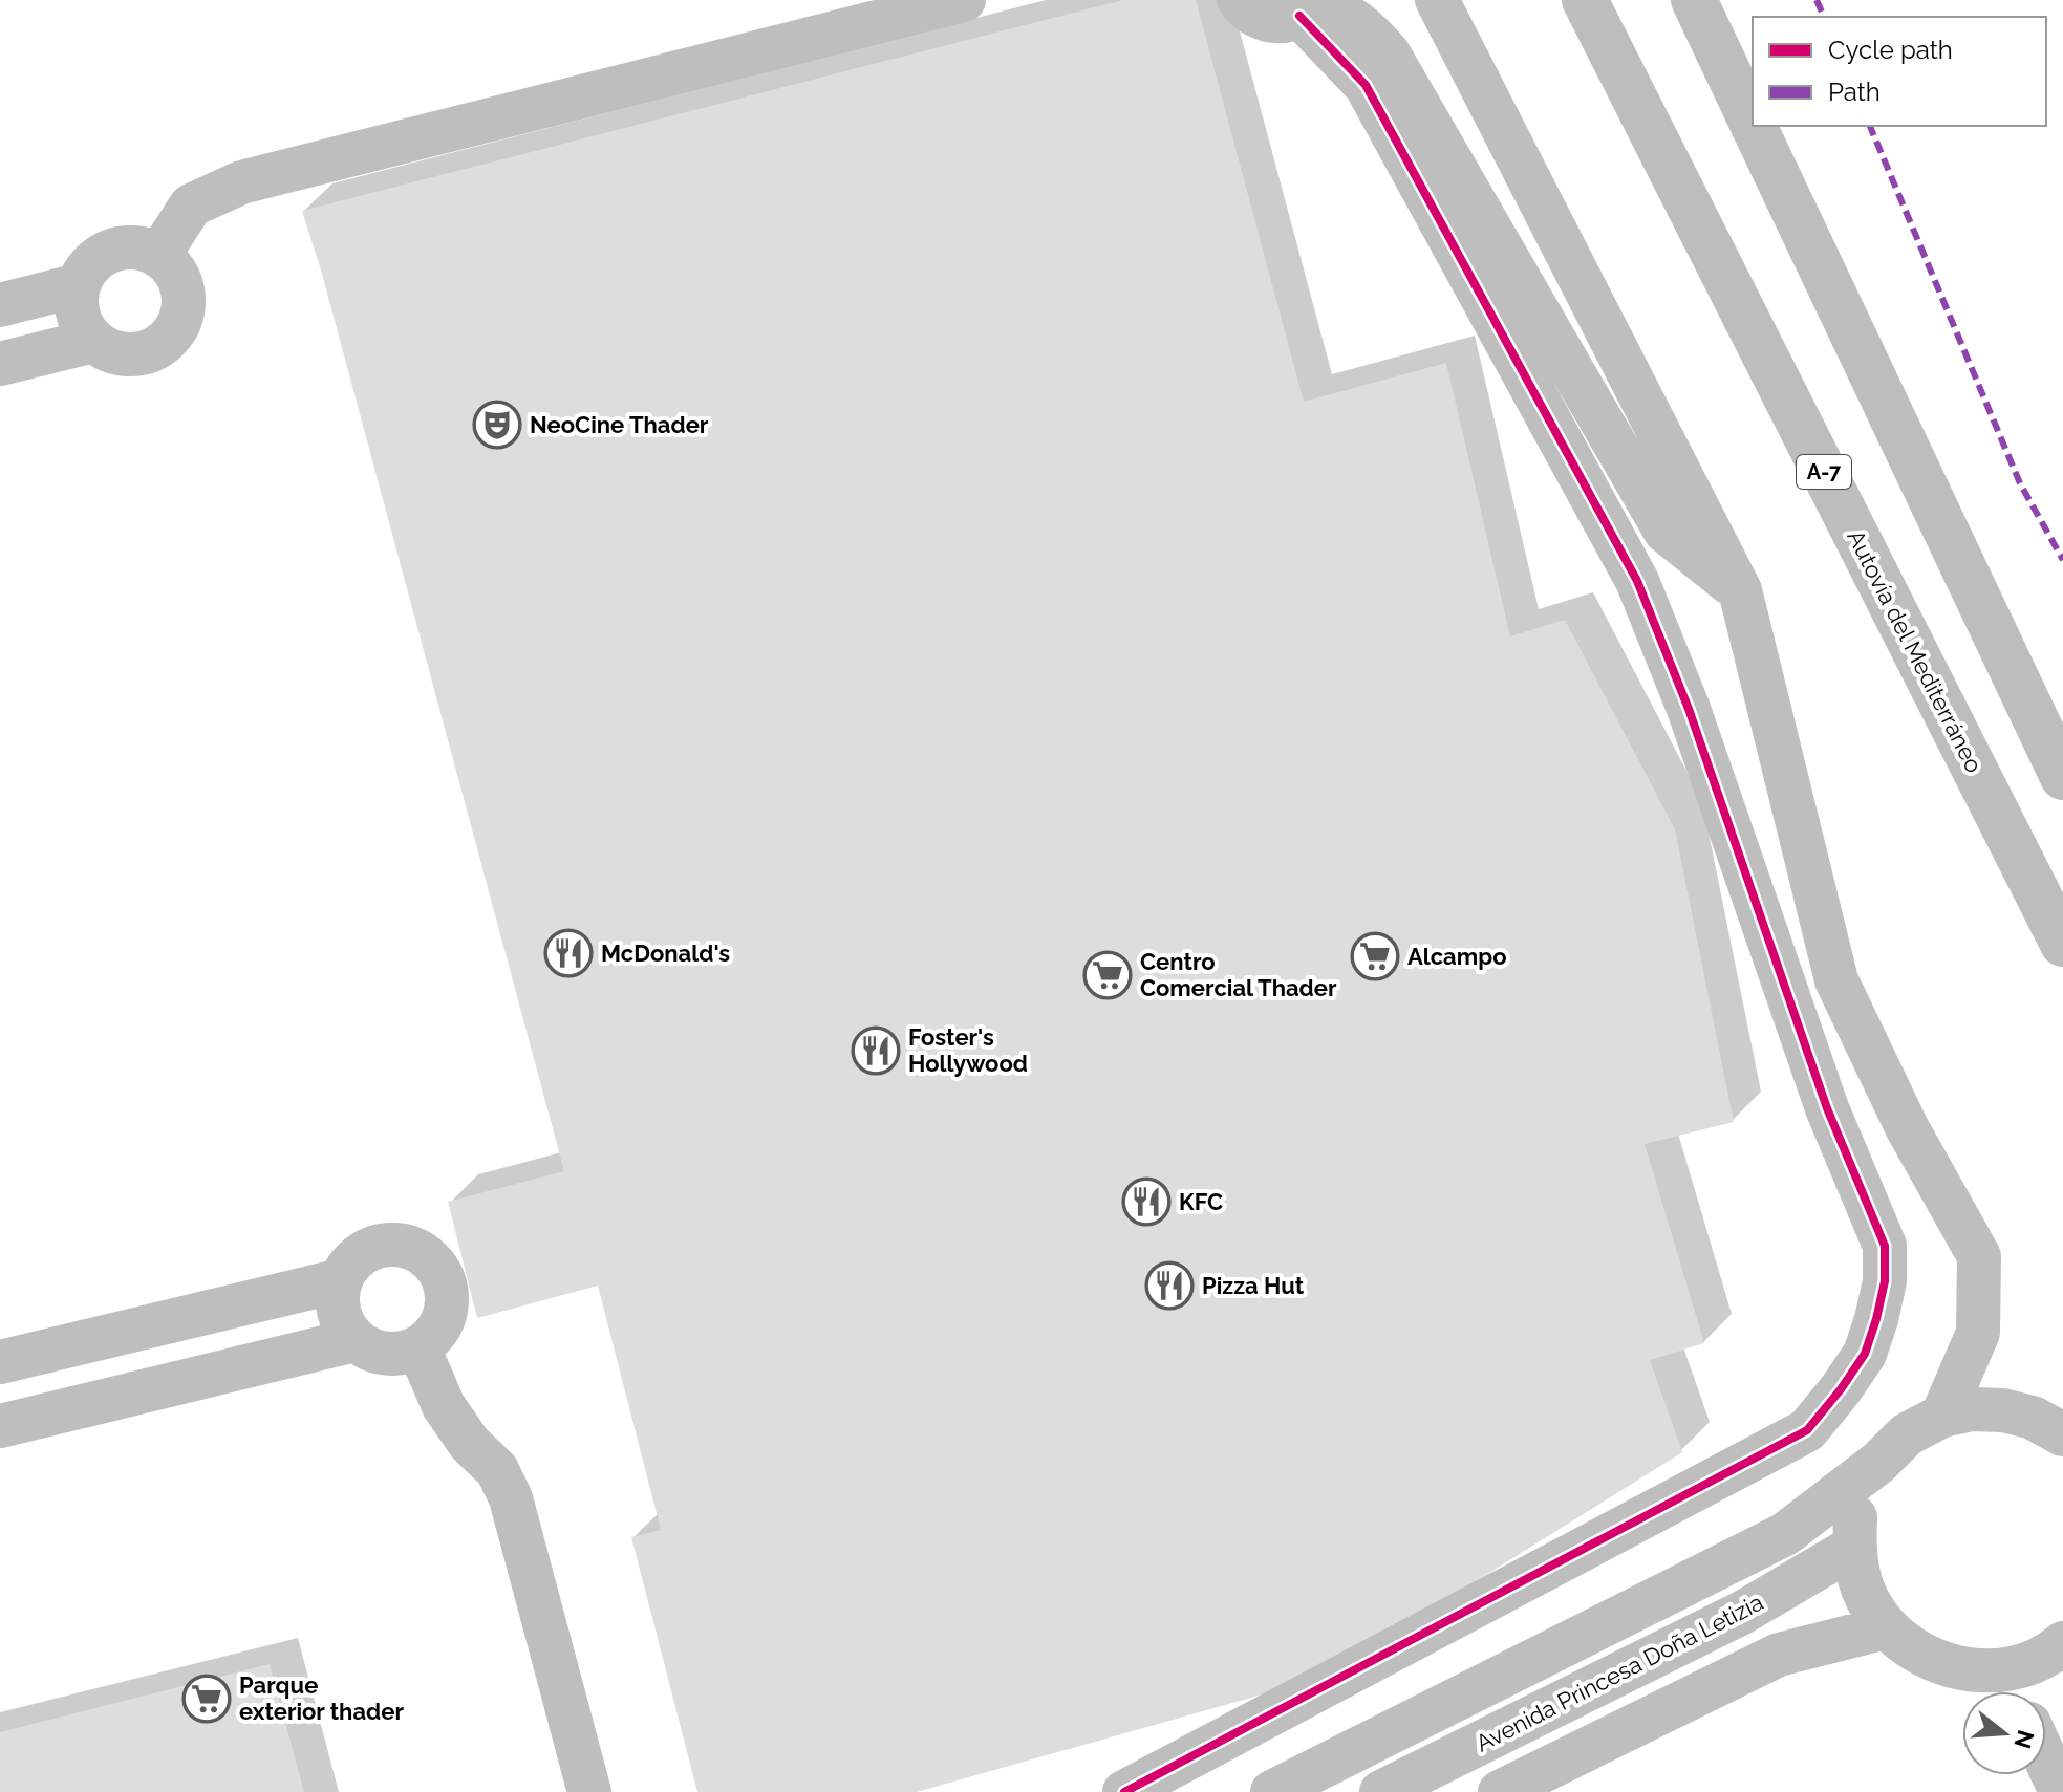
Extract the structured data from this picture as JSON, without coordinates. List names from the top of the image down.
{
  "streets": {
    "highway": ["A-7", "Autovía del Mediterráneo"],
    "street": ["Avenida Princesa Doña Letizia"]
  },
  "places": {
    "theatre": ["NeoCine Thader"],
    "restaurant": [
      "McDonald's",
      "Foster's Hollywood",
      "KFC",
      "Pizza Hut"
    ],
    "supermarket": ["Alcampo", "Centro Comercial Thader", "Parque exterior thader"]
  },
  "legend": ["Cycle path", "Path"],
  "north": "right"
}
